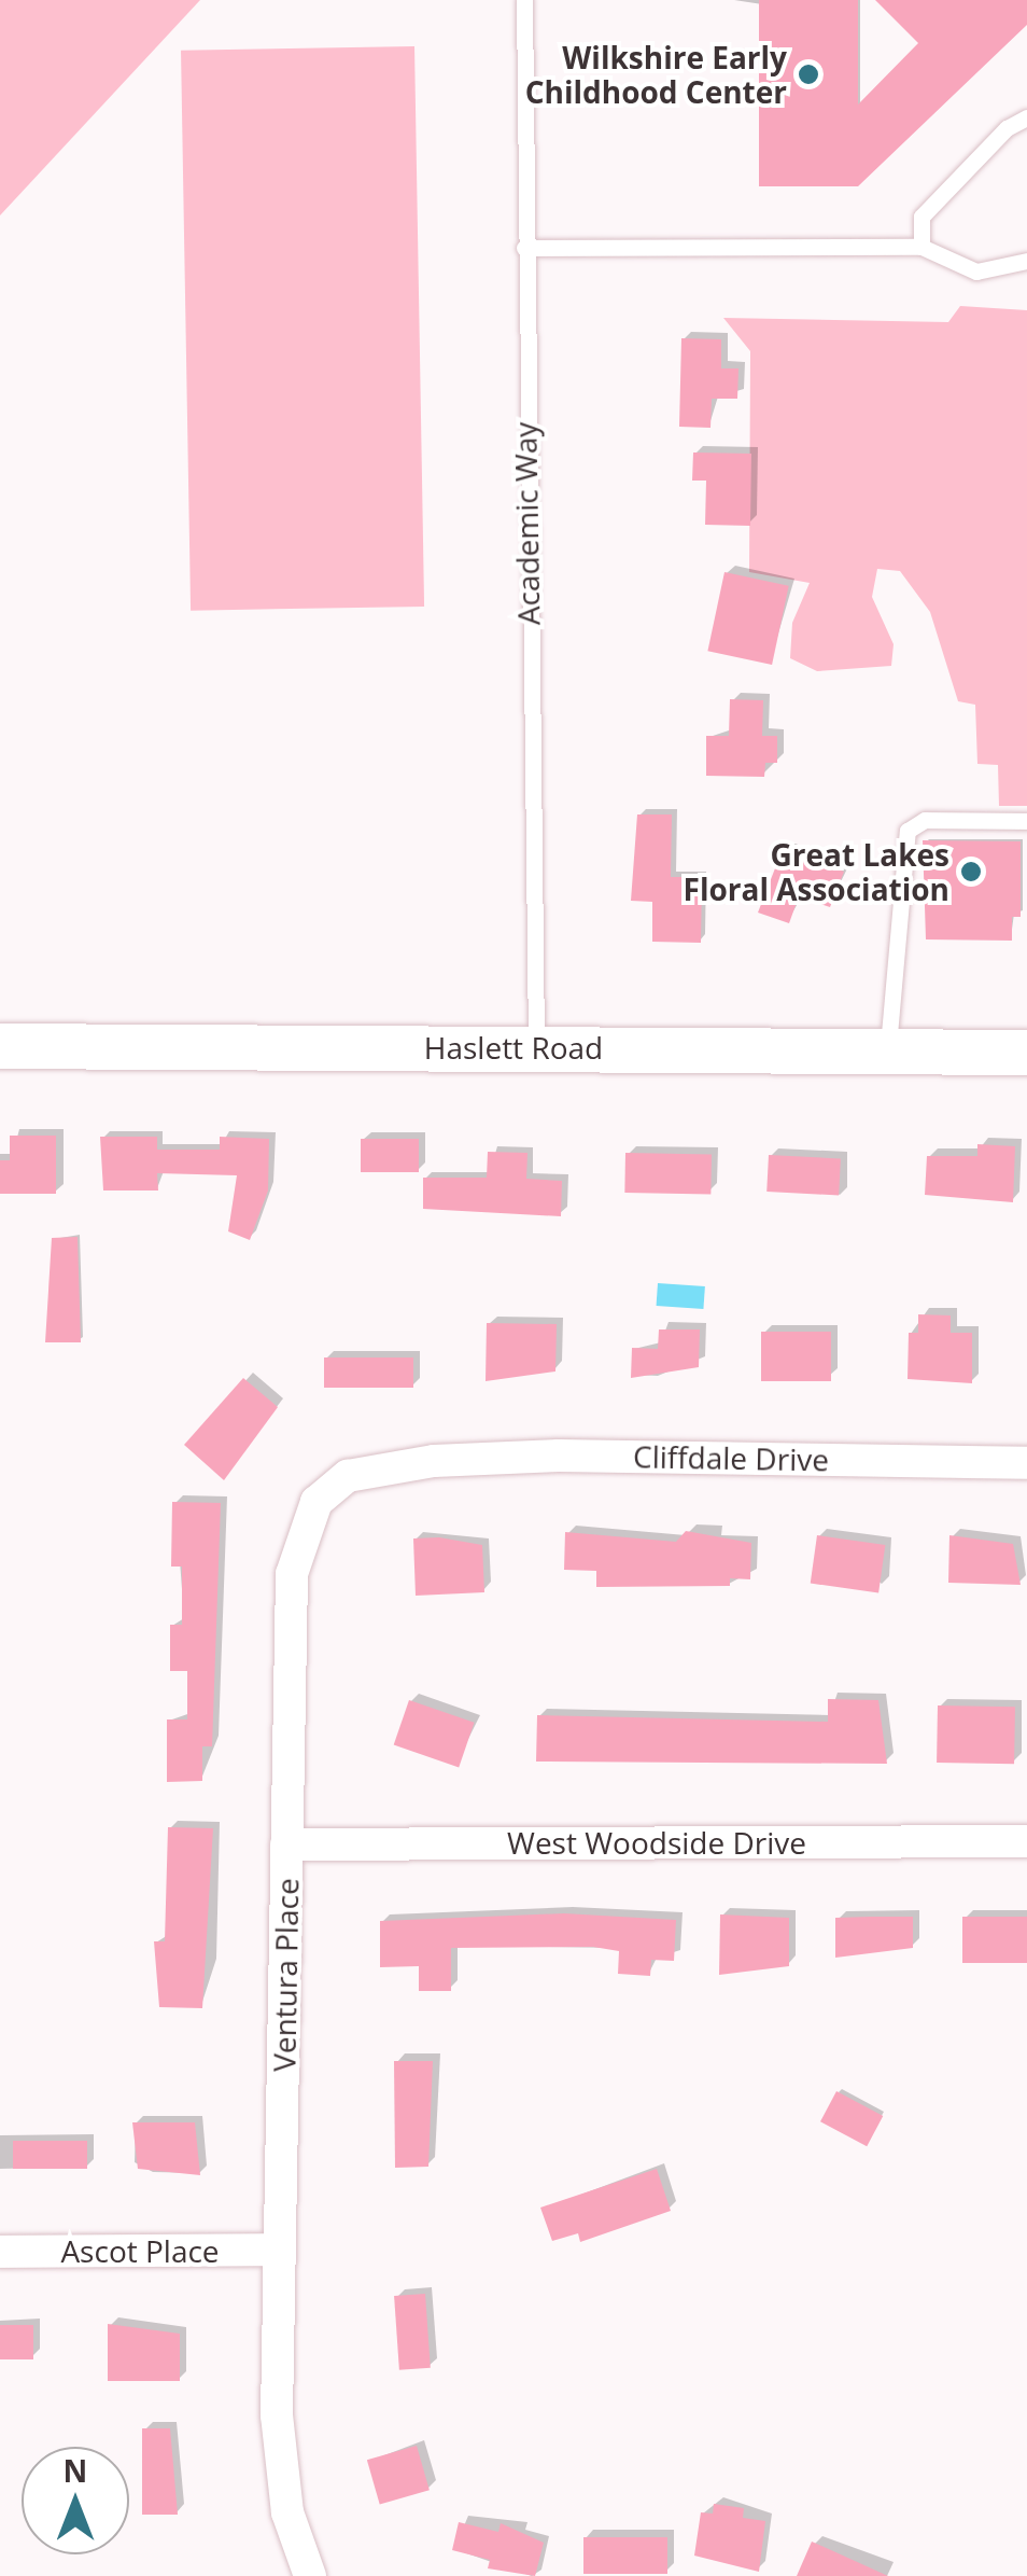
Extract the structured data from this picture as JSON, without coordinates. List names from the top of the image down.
{
  "streets": {
    "street": [
      "Haslett Road",
      "Cliffdale Drive",
      "West Woodside Drive",
      "Ventura Place",
      "Ascot Place"
    ],
    "lane": ["Academic Way"]
  },
  "crossings": [
    ["Academic Way", "Haslett Road"],
    ["Cliffdale Drive", "Ventura Place"],
    ["West Woodside Drive", "Ventura Place"],
    ["Ventura Place", "Ascot Place"]
  ],
  "places": ["Wilkshire Early Childhood Center", "Great Lakes Floral Association"],
  "north": "top"
}
